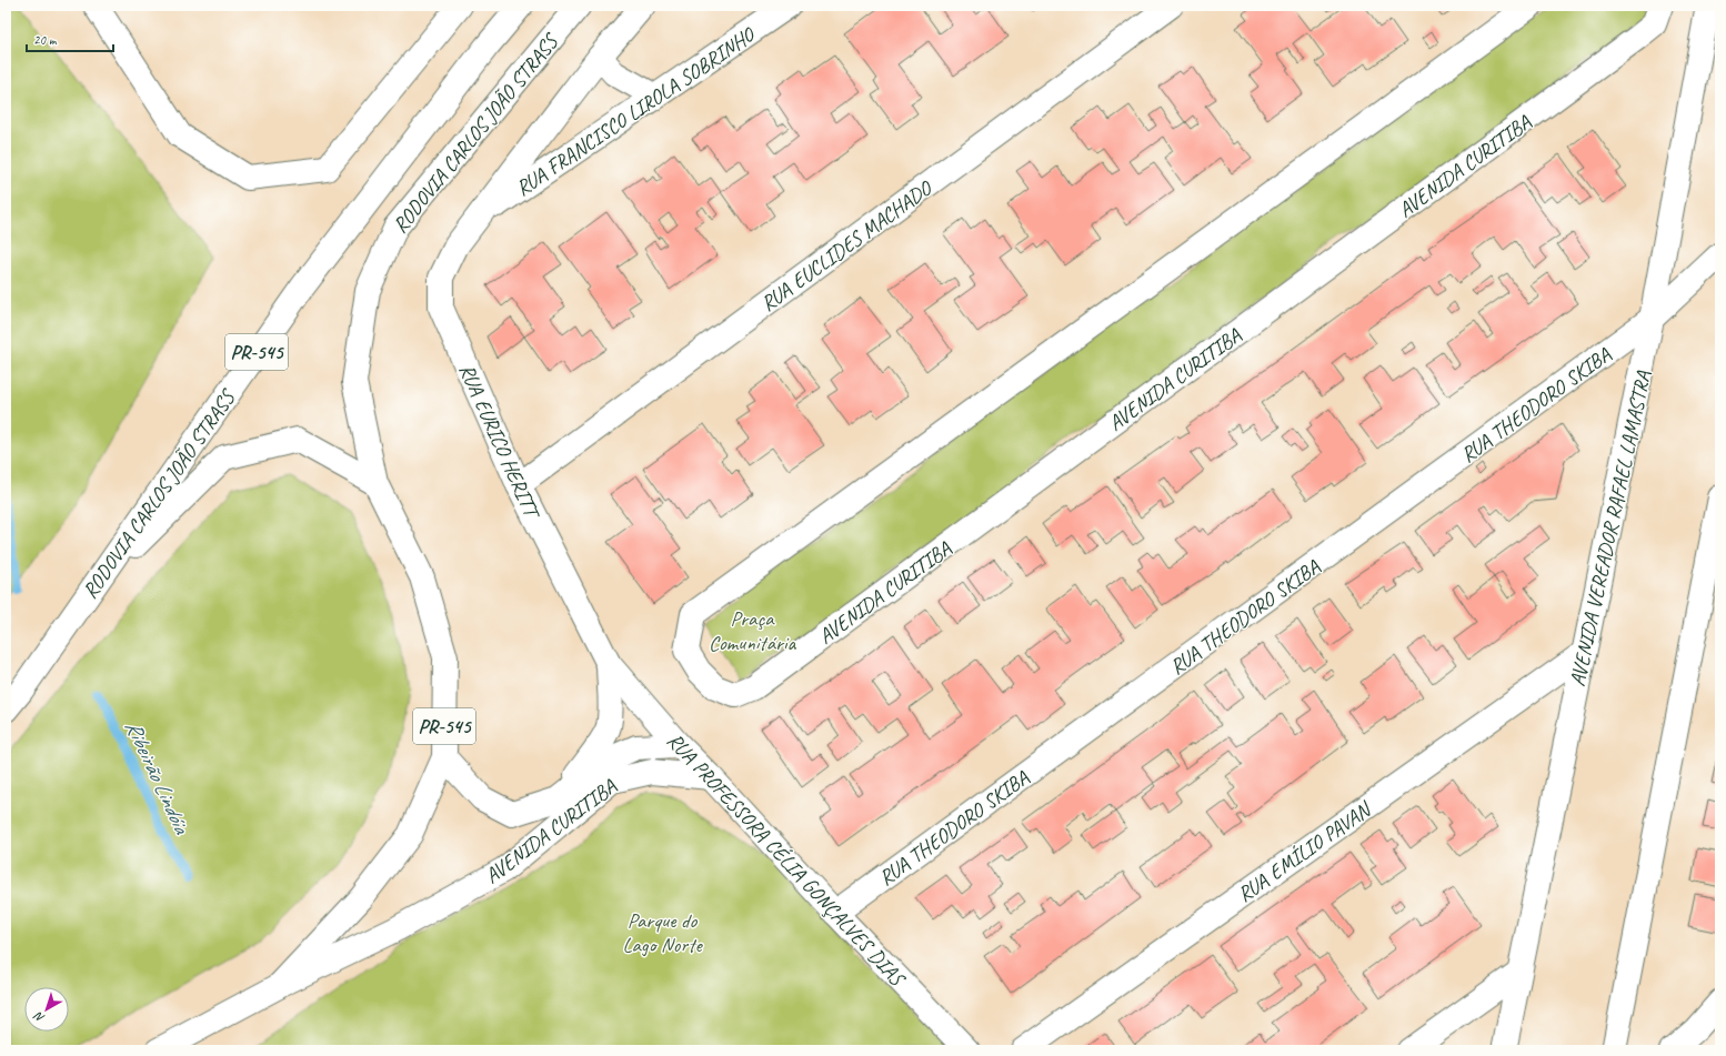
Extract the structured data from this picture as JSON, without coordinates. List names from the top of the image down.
{
  "streets": {
    "main road": [
      "RUA FRANCISCO LIROLA SOBRINHO",
      "RODOVIA CARLOS JOÃO STRASS",
      "AVENIDA CURITIBA",
      "RUA EUCLIDES MACHADO",
      "PR-545",
      "RUA THEODORO SKIBA",
      "RUA EURICO HERITT",
      "AVENIDA VEREADOR RAFAEL LAMASTRA",
      "RUA EMÍLIO PAVAN",
      "RUA PROFESSORA CÉLIA GONÇALVES DIAS"
    ]
  },
  "crossings": [
    ["RUA FRANCISCO LIROLA SOBRINHO", "RUA EURICO HERITT"],
    ["RODOVIA CARLOS JOÃO STRASS", "AVENIDA CURITIBA"],
    ["AVENIDA CURITIBA", "RUA PROFESSORA CÉLIA GONÇALVES DIAS"],
    ["RUA EUCLIDES MACHADO", "RUA EURICO HERITT"],
    ["RUA THEODORO SKIBA", "AVENIDA VEREADOR RAFAEL LAMASTRA"],
    ["RUA THEODORO SKIBA", "RUA PROFESSORA CÉLIA GONÇALVES DIAS"],
    ["RUA EURICO HERITT", "RUA PROFESSORA CÉLIA GONÇALVES DIAS"],
    ["AVENIDA VEREADOR RAFAEL LAMASTRA", "RUA EMÍLIO PAVAN"]
  ],
  "water": ["Ribeirão Lindóia"],
  "parks": ["Praça Comunitária", "Parque do Lago Norte"],
  "scale_bar": "20 m",
  "north": "bottom left"
}
